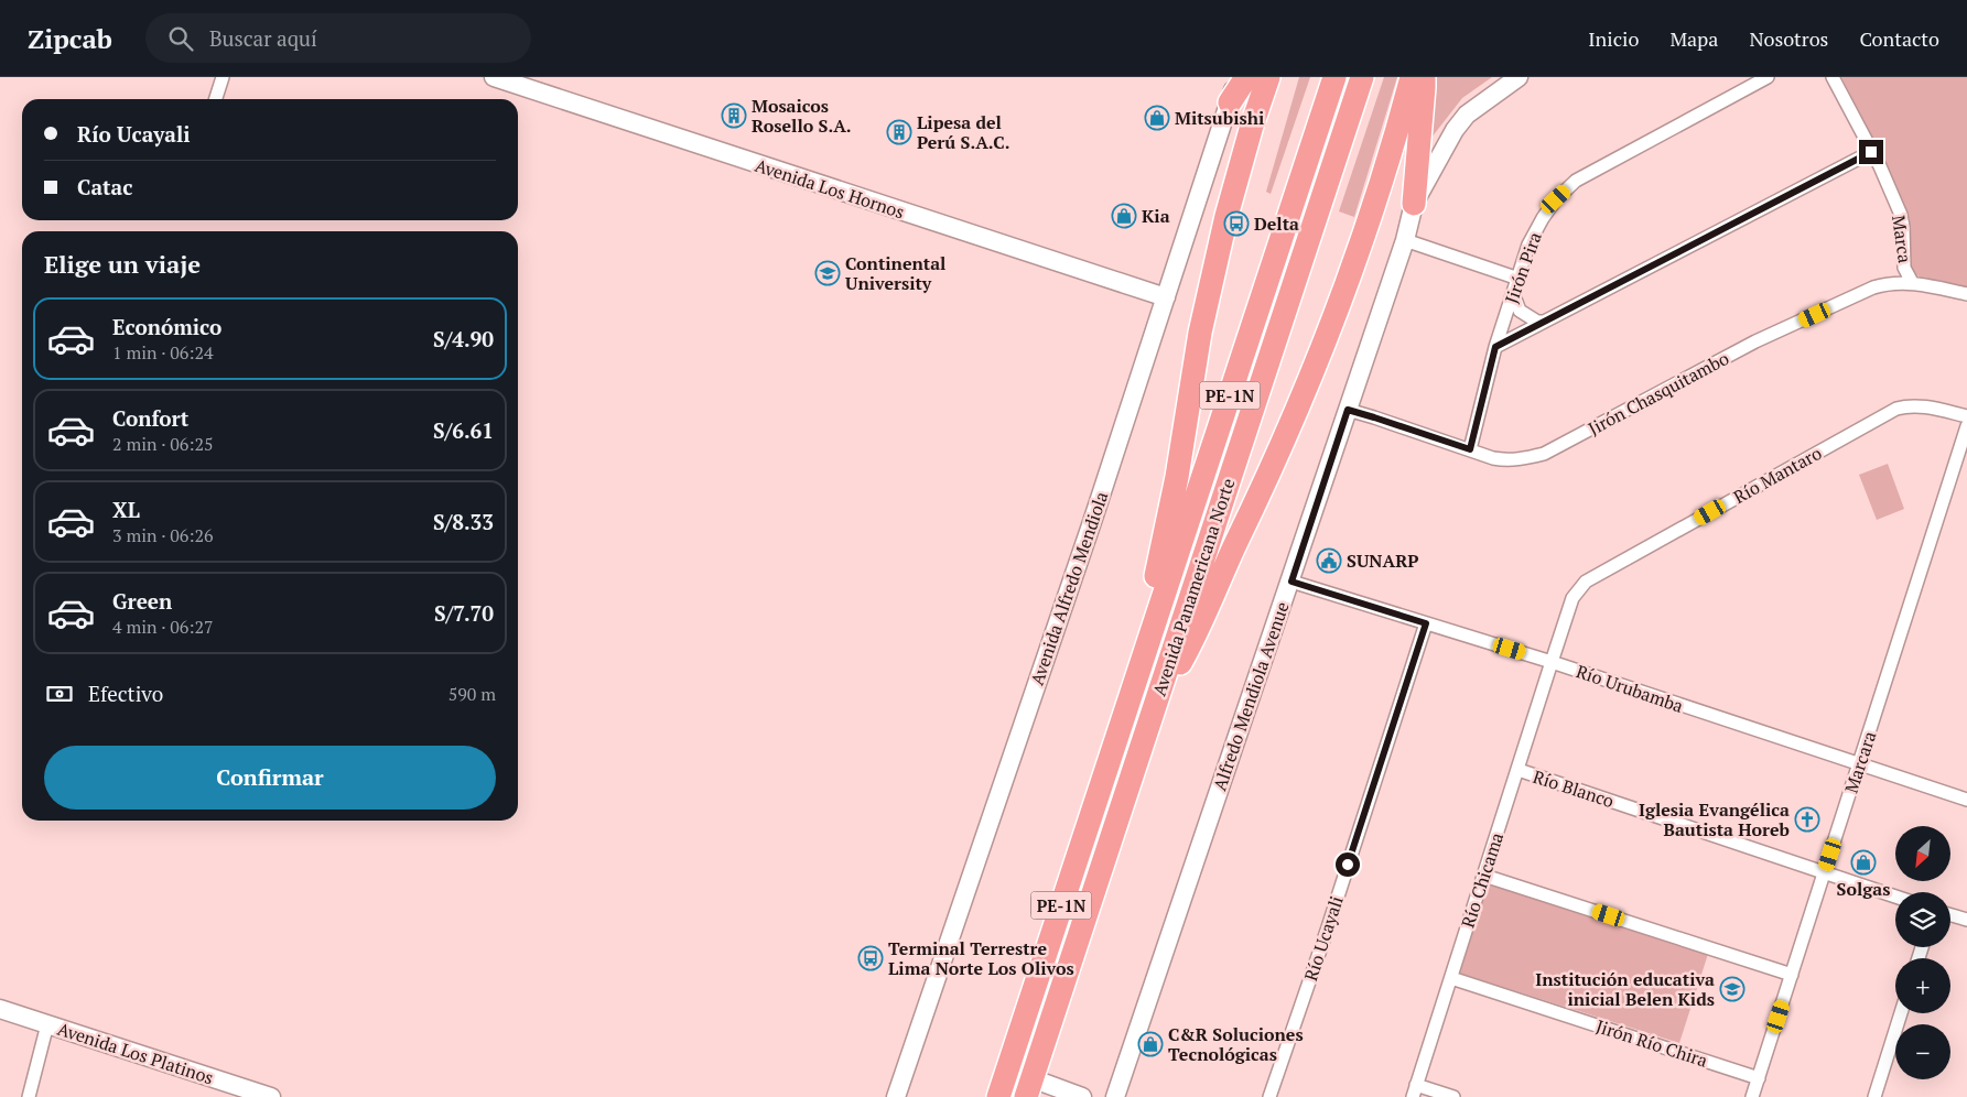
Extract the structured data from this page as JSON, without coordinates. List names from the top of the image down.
{
  "streets": {
    "highway": ["PE-1N", "Avenida Panamericana Norte"],
    "main road": [
      "Avenida Los Hornos",
      "Avenida Alfredo Mendiola",
      "Alfredo Mendiola Avenue",
      "Avenida Los Platinos"
    ],
    "street": [
      "Marca",
      "Jirón Pira",
      "Jirón Chasquitambo",
      "Río Mantaro",
      "Río Urubamba",
      "Marcara",
      "Río Blanco",
      "Río Chicama",
      "Río Ucayali",
      "Jirón Río Chira"
    ]
  },
  "crossings": [
    ["Avenida Los Hornos", "Avenida Alfredo Mendiola"],
    ["Marca", "Jirón Chasquitambo"],
    ["Jirón Pira", "Jirón Chasquitambo"],
    ["Jirón Chasquitambo", "Alfredo Mendiola Avenue"],
    ["Río Mantaro", "Río Urubamba"],
    ["Río Mantaro", "Río Chicama"],
    ["Río Urubamba", "Alfredo Mendiola Avenue"],
    ["Río Urubamba", "Marcara"],
    ["Río Urubamba", "Río Chicama"],
    ["Río Urubamba", "Río Ucayali"],
    ["Marcara", "Río Blanco"],
    ["Marcara", "Jirón Río Chira"],
    ["Río Blanco", "Río Chicama"],
    ["Río Chicama", "Jirón Río Chira"]
  ],
  "places": {
    "building": ["Mosaicos Rosello S.A.", "Lipesa del Perú S.A.C."],
    "shop": [
      "Mitsubishi",
      "Kia",
      "Solgas",
      "C&R Soluciones Tecnológicas"
    ],
    "bus stop": ["Delta", "Terminal Terrestre Lima Norte Los Olivos"],
    "school or university": ["Continental University", "Institución educativa inicial Belen Kids"],
    "public building": ["SUNARP"],
    "church": ["Iglesia Evangélica Bautista Horeb"]
  },
  "north": "bottom left",
  "page": {
    "header": "Zipcab",
    "search": "Buscar aquí",
    "nav": [
      "Inicio",
      "Mapa",
      "Nosotros",
      "Contacto"
    ],
    "banner": ["Río Ucayali", "Catac"],
    "heading": "Elige un viaje",
    "list": [
      {
        "name": "Económico",
        "note": "1 min · 06:24",
        "value": "S/4.90"
      },
      {
        "name": "Confort",
        "note": "2 min · 06:25",
        "value": "S/6.61"
      },
      {
        "name": "XL",
        "note": "3 min · 06:26",
        "value": "S/8.33"
      },
      {
        "name": "Green",
        "note": "4 min · 06:27",
        "value": "S/7.70"
      }
    ],
    "pay": ["Efectivo", "590 m"],
    "buttons": "Confirmar",
    "map_buttons": ["+", "−"]
  }
}
